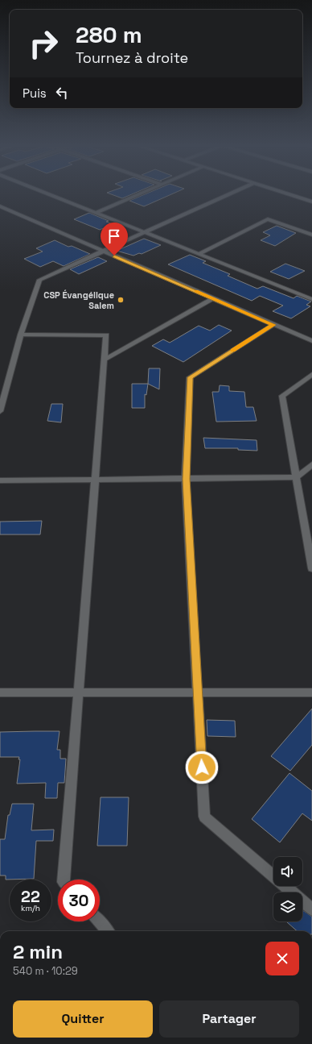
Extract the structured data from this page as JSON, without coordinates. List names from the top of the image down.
{
  "places": ["CSP Évangélique Salem"],
  "page": {
    "turn": ["280 m", "Tournez à droite"],
    "then": "Puis",
    "speed": "22 km/h",
    "limit": "30",
    "heading": ["2 min", "540 m · 10:29"],
    "buttons": ["Quitter", "Partager"]
  }
}
